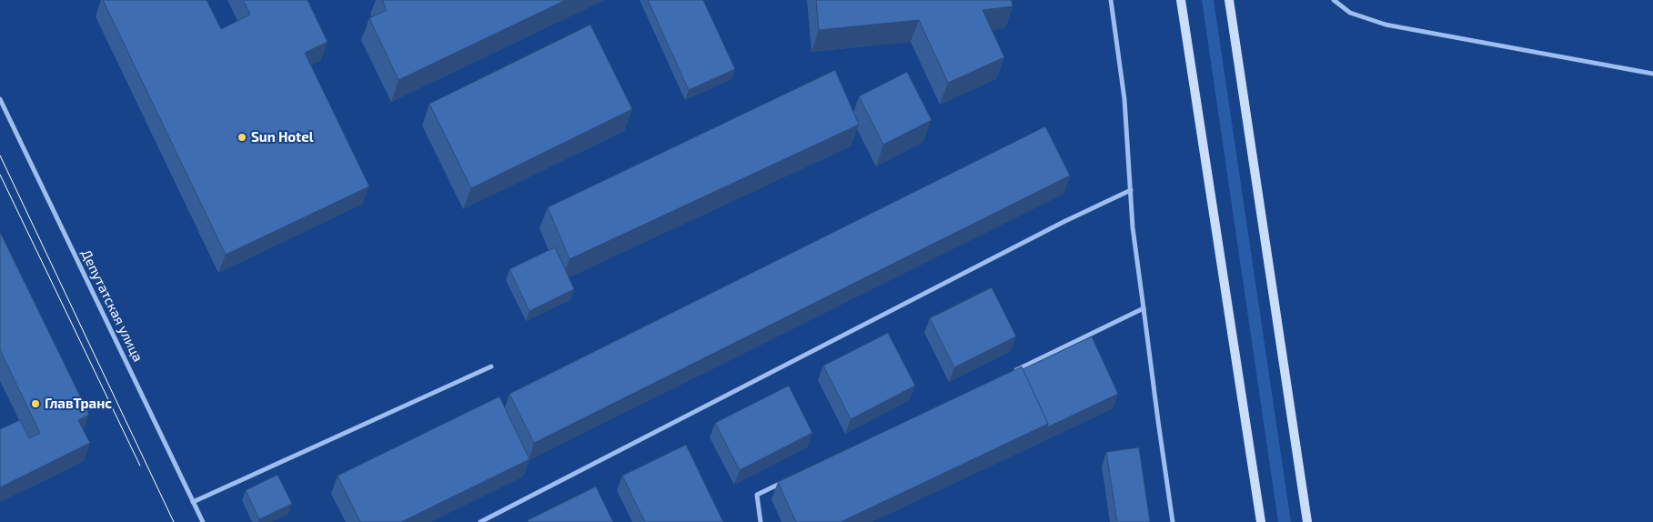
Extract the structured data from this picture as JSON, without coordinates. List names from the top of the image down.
{
  "streets": {
    "street": ["Депутатская улица"]
  },
  "places": ["Sun Hotel", "ГлавТранс"]
}
